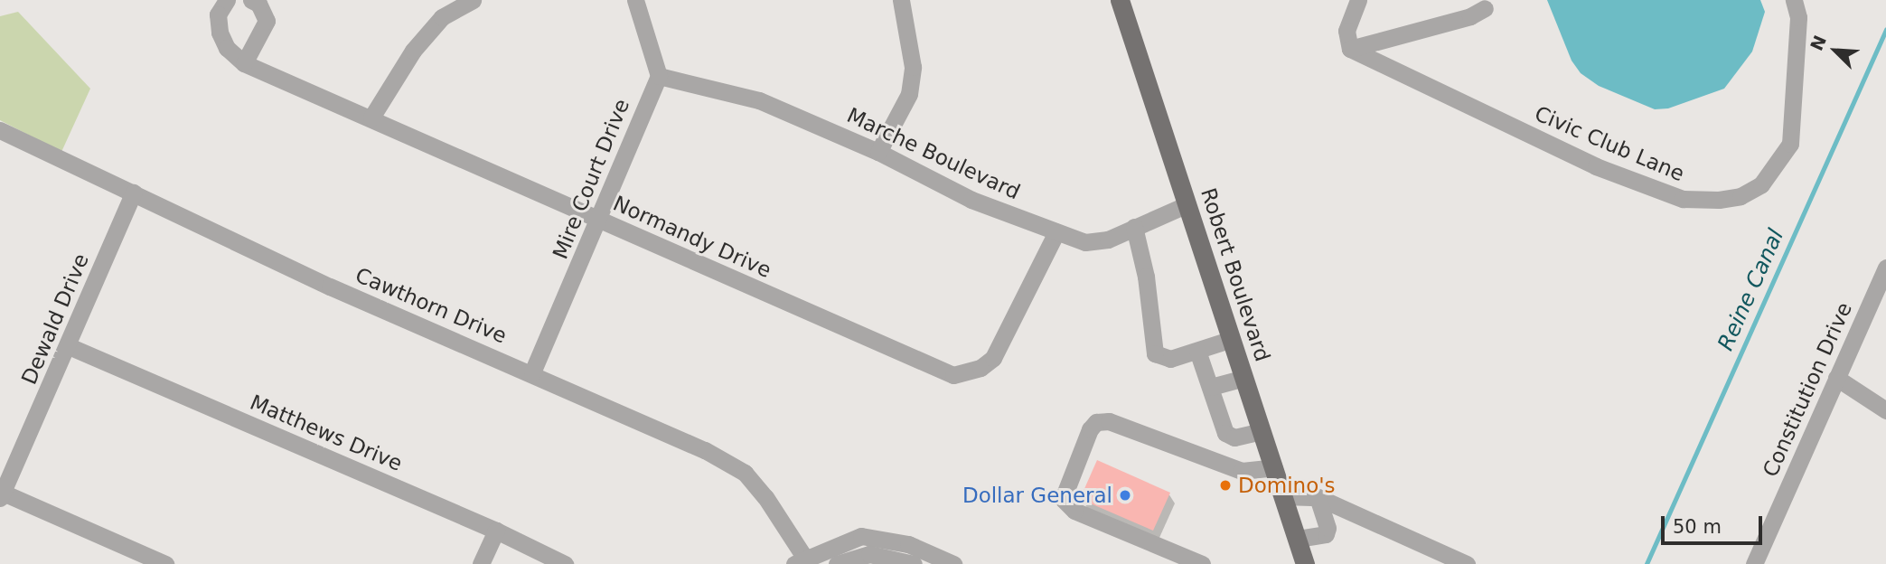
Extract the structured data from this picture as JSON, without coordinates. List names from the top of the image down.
{
  "streets": {
    "main road": ["Robert Boulevard"],
    "street": [
      "Civic Club Lane",
      "Marche Boulevard",
      "Mire Court Drive",
      "Normandy Drive",
      "Cawthorn Drive",
      "Dewald Drive",
      "Constitution Drive",
      "Matthews Drive"
    ]
  },
  "crossings": [
    ["Marche Boulevard", "Mire Court Drive"],
    ["Marche Boulevard", "Normandy Drive"],
    ["Marche Boulevard", "Robert Boulevard"],
    ["Mire Court Drive", "Normandy Drive"],
    ["Mire Court Drive", "Cawthorn Drive"],
    ["Cawthorn Drive", "Dewald Drive"],
    ["Dewald Drive", "Matthews Drive"]
  ],
  "water": ["Reine Canal"],
  "places": ["Domino's", "Dollar General"],
  "scale_bar": "50 m",
  "north": "top left"
}
